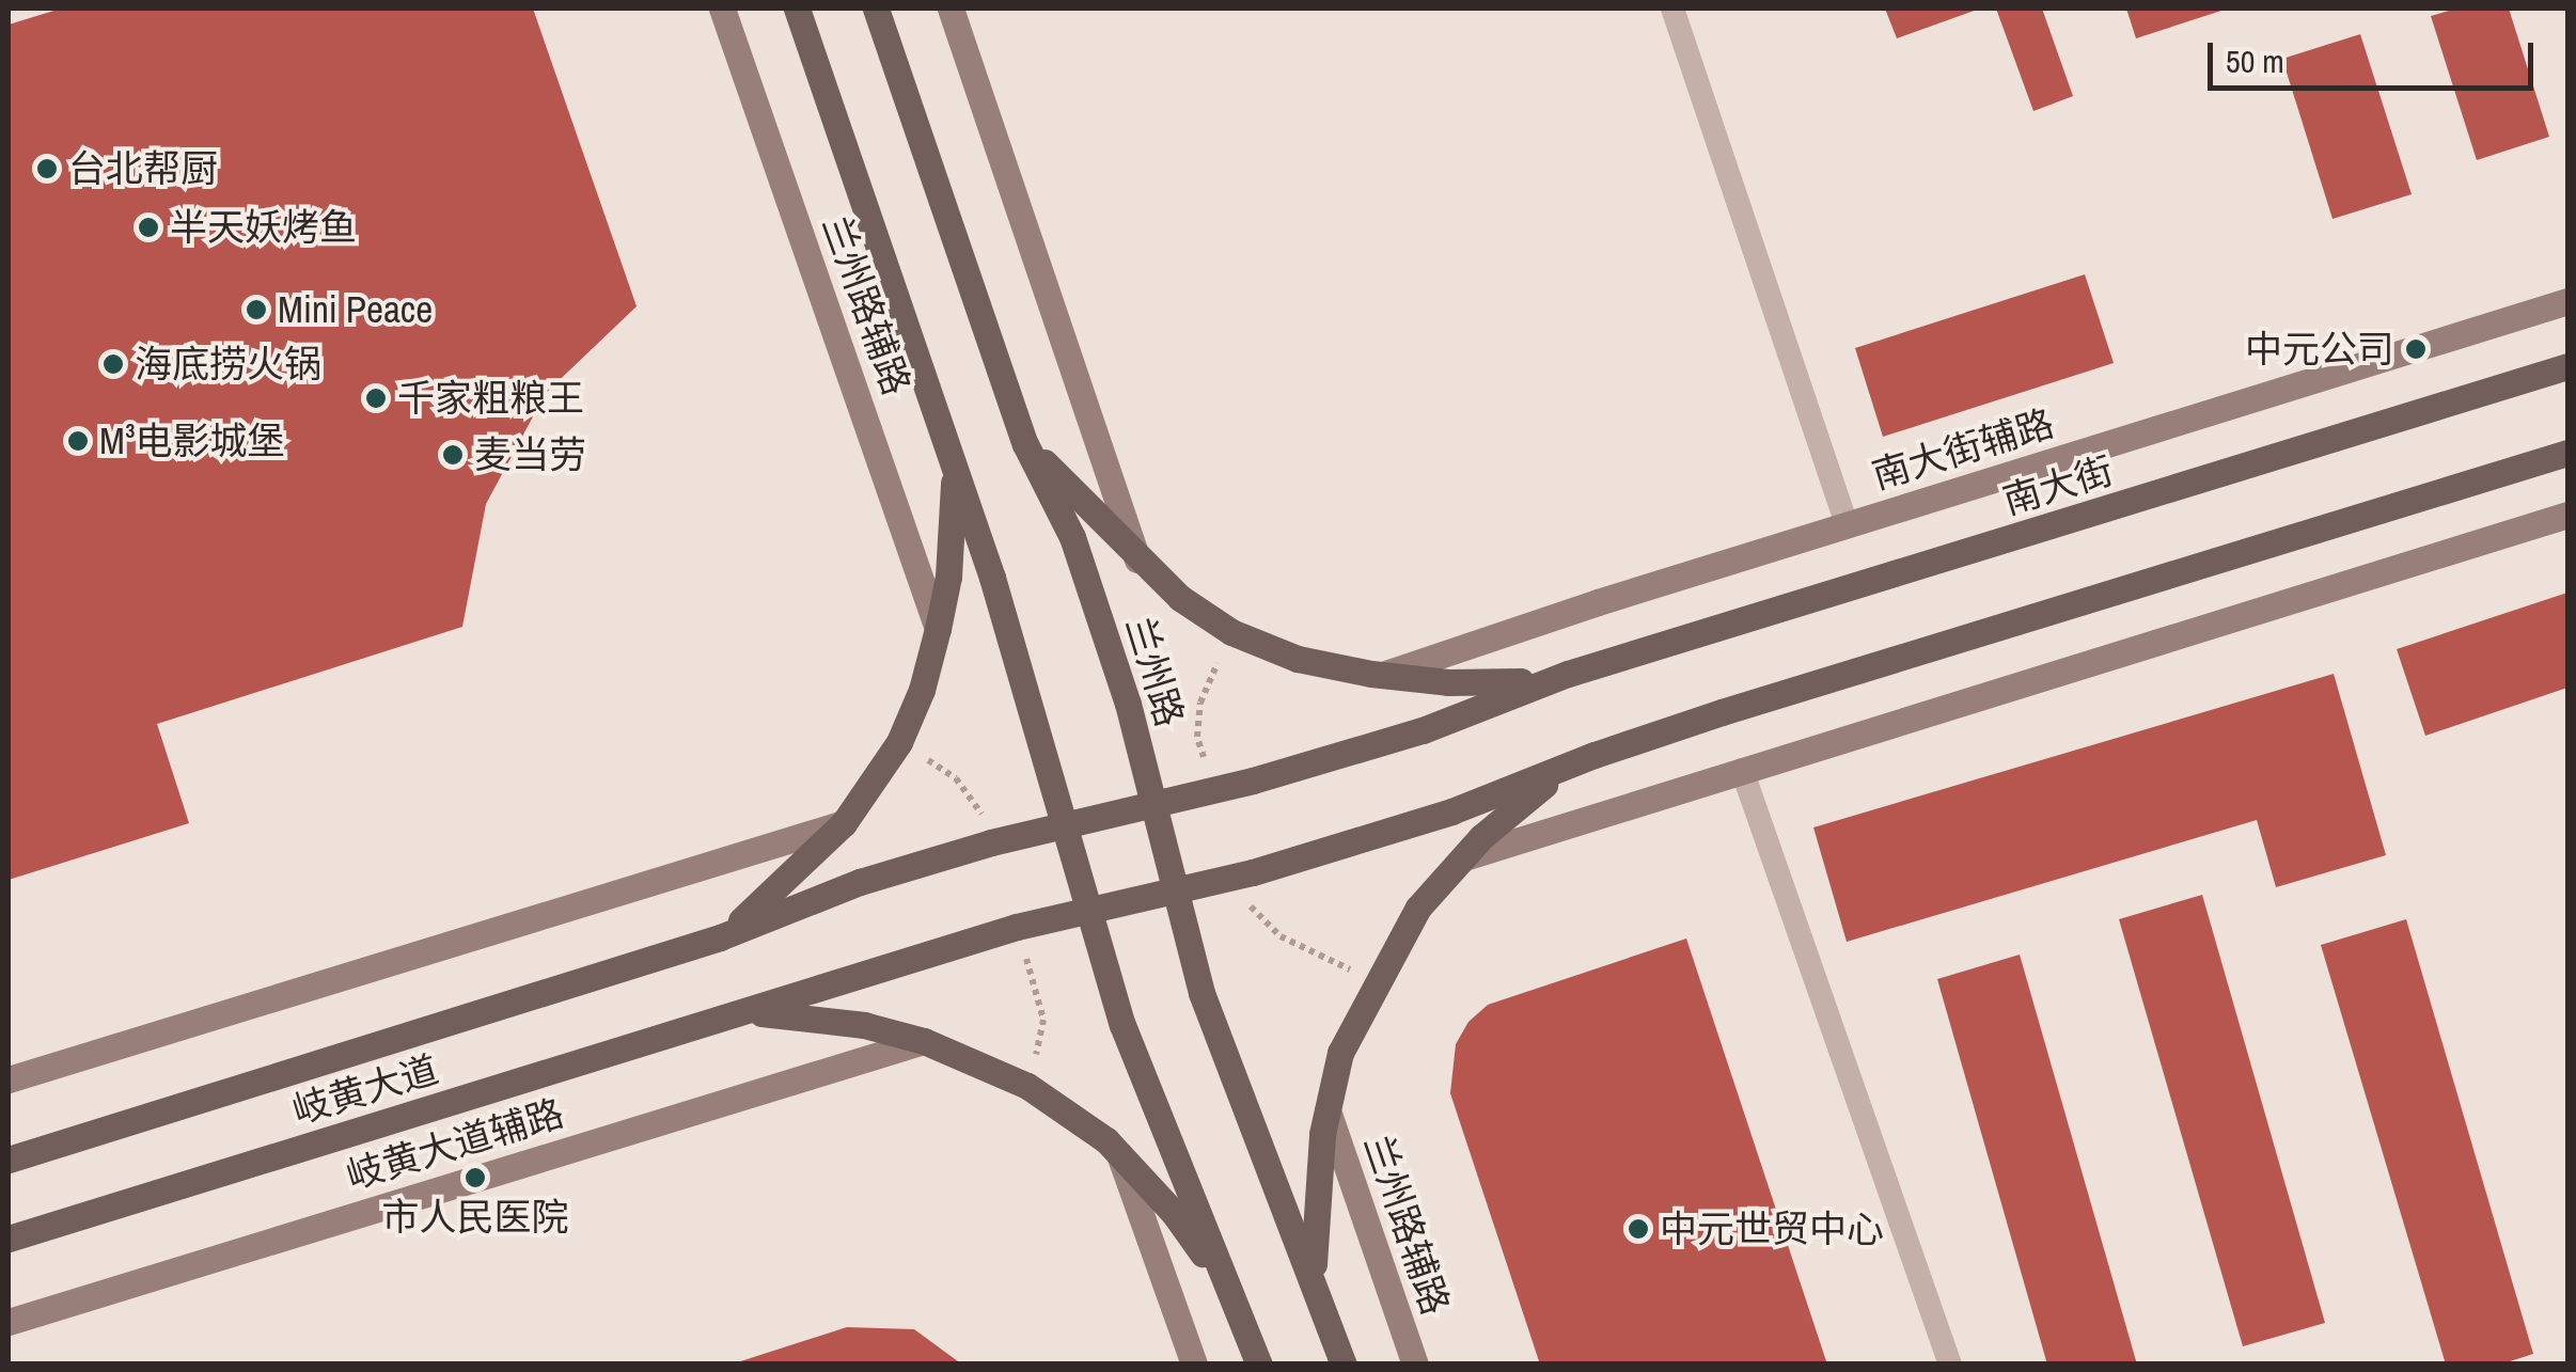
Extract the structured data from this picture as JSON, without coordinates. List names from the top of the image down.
{
  "streets": {
    "main road": ["南大街", "兰州路", "岐黄大道"],
    "street": ["兰州路辅路", "南大街辅路", "岐黄大道辅路"]
  },
  "crossings": [
    ["南大街", "岐黄大道"],
    ["兰州路", "岐黄大道"]
  ],
  "places": [
    "台北帮厨",
    "半天妖烤鱼",
    "Mini Peace",
    "中元公司",
    "海底捞火锅",
    "千家粗粮王",
    "M³电影城堡",
    "麦当劳",
    "市人民医院",
    "中元世贸中心"
  ],
  "scale_bar": "50 m"
}
